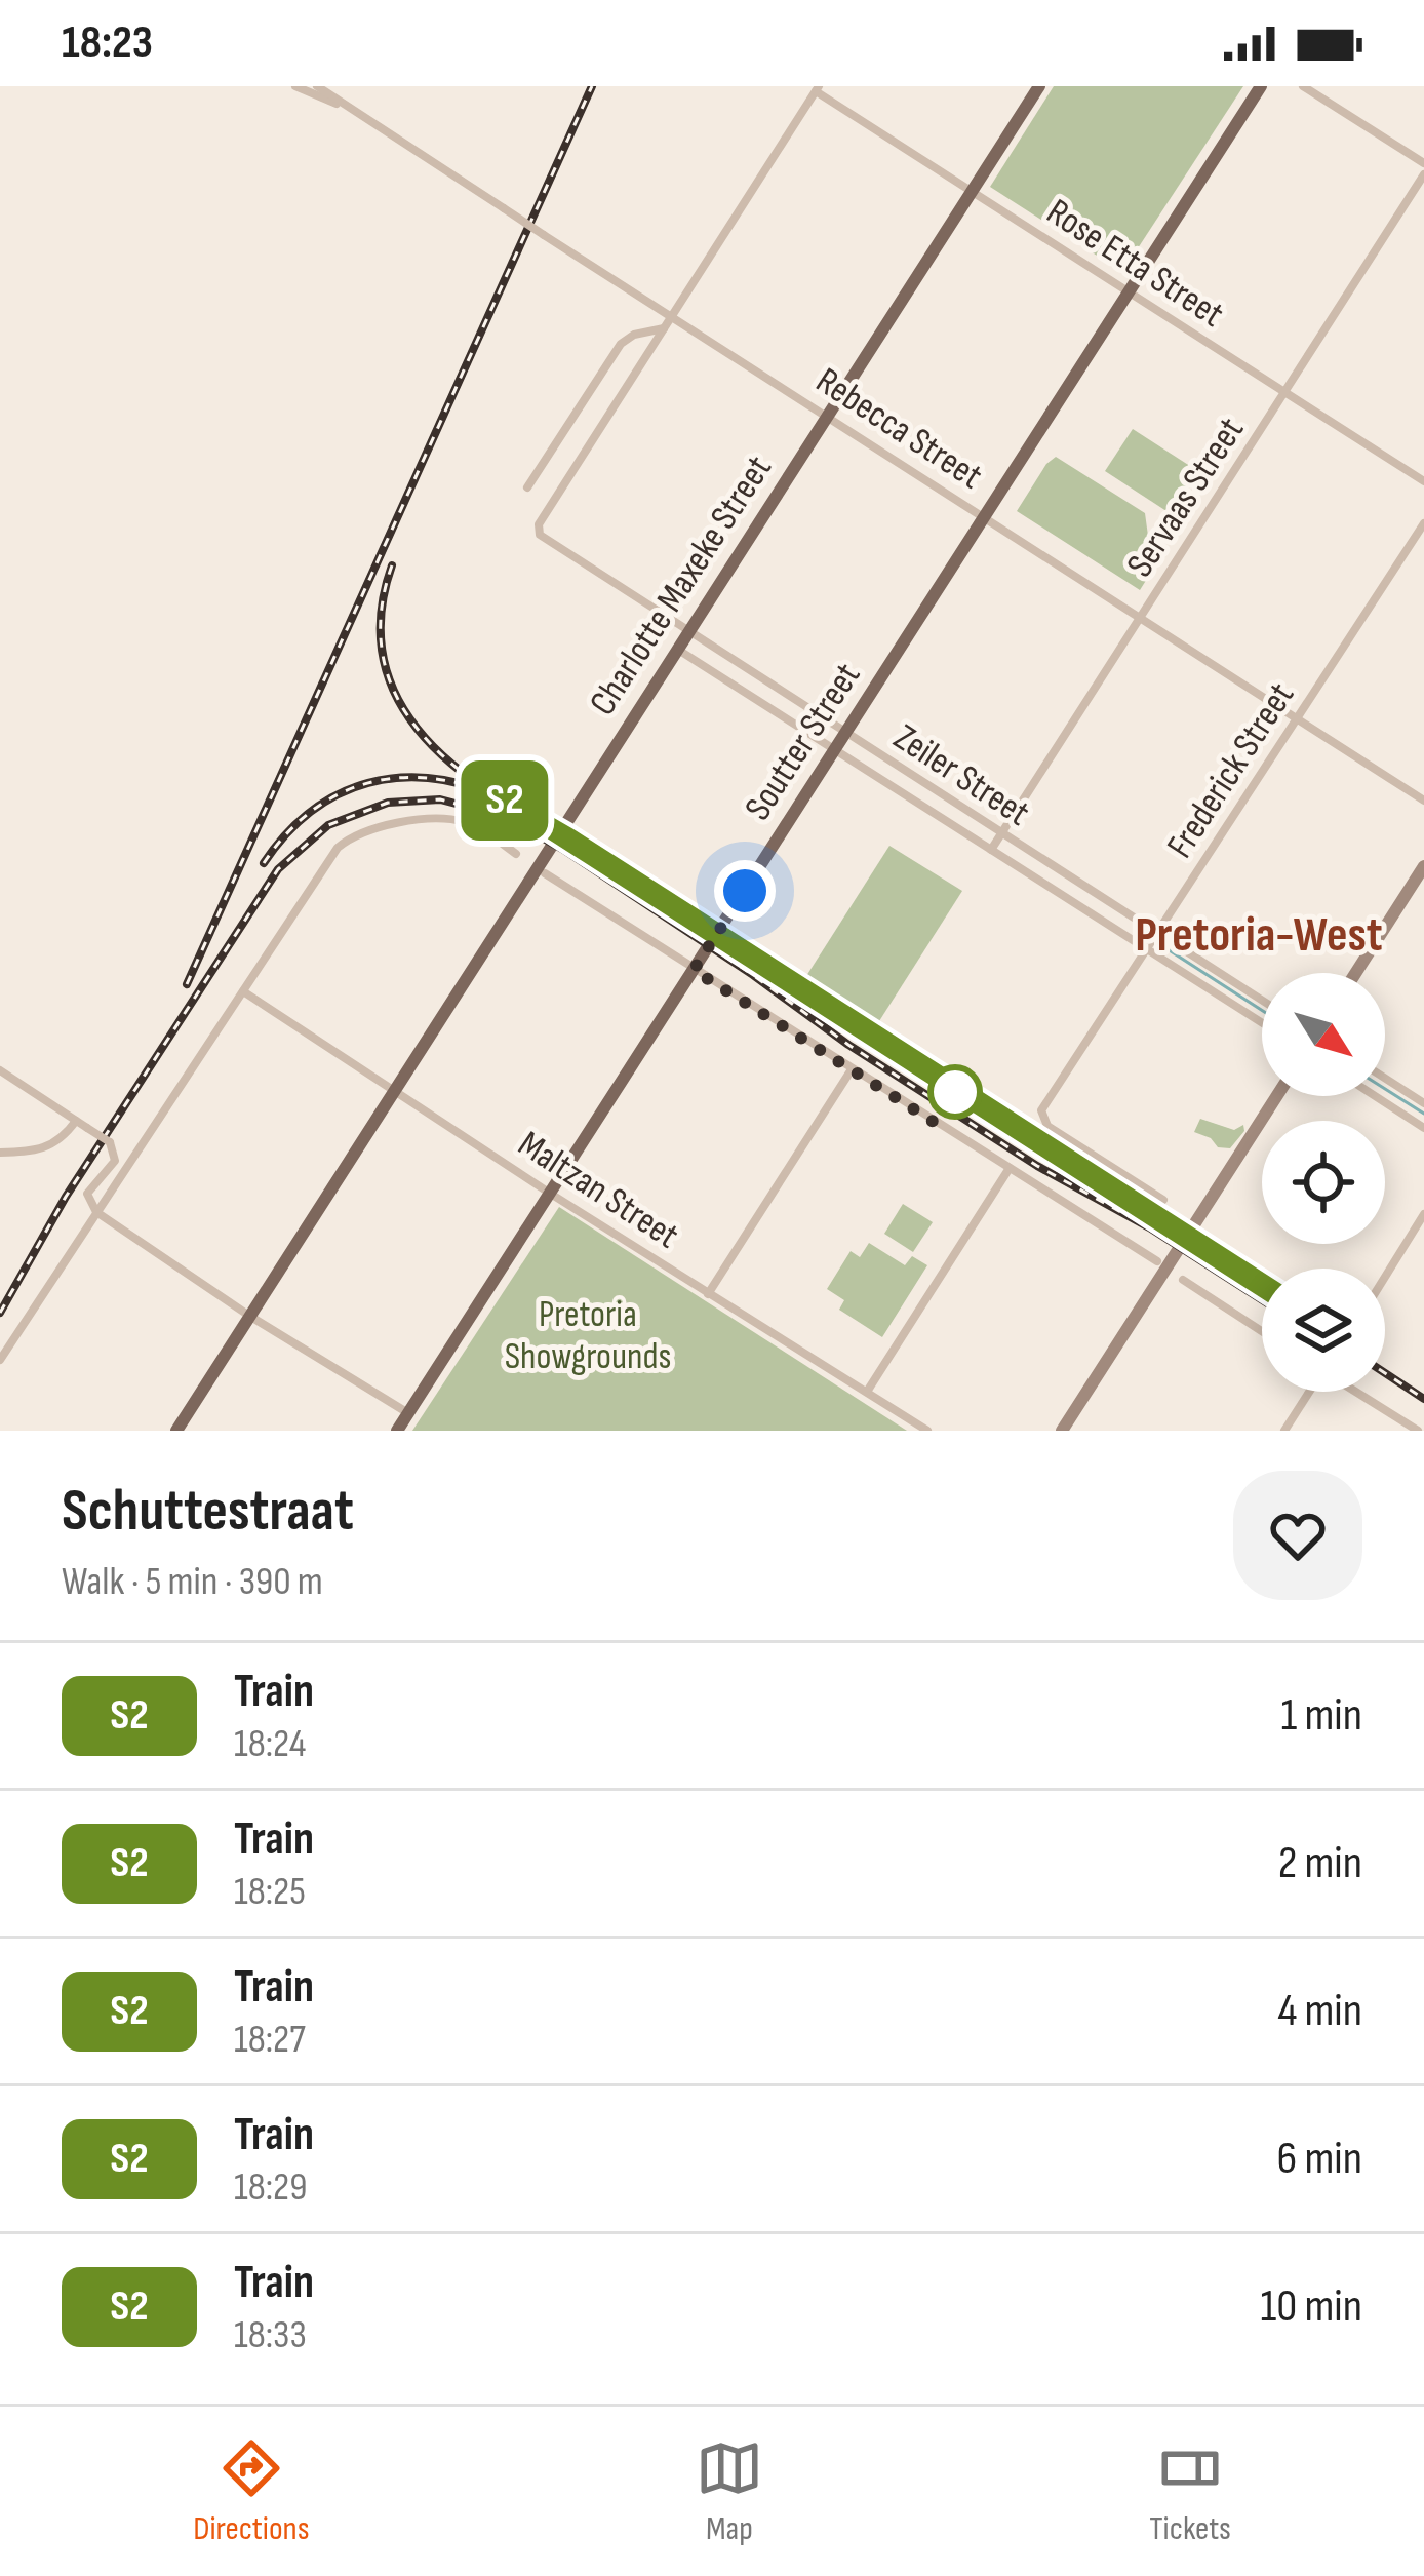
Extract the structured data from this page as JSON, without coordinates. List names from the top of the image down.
{
  "streets": {
    "main road": ["Charlotte Maxeke Street", "Soutter Street"],
    "street": [
      "Rose Etta Street",
      "Rebecca Street",
      "Servaas Street",
      "Frederick Street",
      "Zeiler Street",
      "Maltzan Street"
    ]
  },
  "crossings": [
    ["Rose Etta Street", "Servaas Street"],
    ["Rose Etta Street", "Charlotte Maxeke Street"],
    ["Rose Etta Street", "Soutter Street"],
    ["Rebecca Street", "Servaas Street"],
    ["Rebecca Street", "Charlotte Maxeke Street"],
    ["Rebecca Street", "Soutter Street"],
    ["Rebecca Street", "Frederick Street"],
    ["Servaas Street", "Zeiler Street"],
    ["Charlotte Maxeke Street", "Zeiler Street"],
    ["Charlotte Maxeke Street", "Maltzan Street"],
    ["Soutter Street", "Zeiler Street"],
    ["Soutter Street", "Maltzan Street"],
    ["Frederick Street", "Zeiler Street"]
  ],
  "districts": ["Pretoria-West"],
  "parks": ["Pretoria Showgrounds"],
  "north": "bottom right",
  "page": {
    "status": "18:23",
    "on_map": "S2",
    "heading": ["Schuttestraat", "Walk · 5 min · 390 m"],
    "list": [
      {
        "mark": "S2",
        "name": "Train",
        "note": "18:24",
        "value": "1 min"
      },
      {
        "mark": "S2",
        "name": "Train",
        "note": "18:25",
        "value": "2 min"
      },
      {
        "mark": "S2",
        "name": "Train",
        "note": "18:27",
        "value": "4 min"
      },
      {
        "mark": "S2",
        "name": "Train",
        "note": "18:29",
        "value": "6 min"
      },
      {
        "mark": "S2",
        "name": "Train",
        "note": "18:33",
        "value": "10 min"
      }
    ],
    "tabs": ["Directions", "Map", "Tickets"]
  }
}
